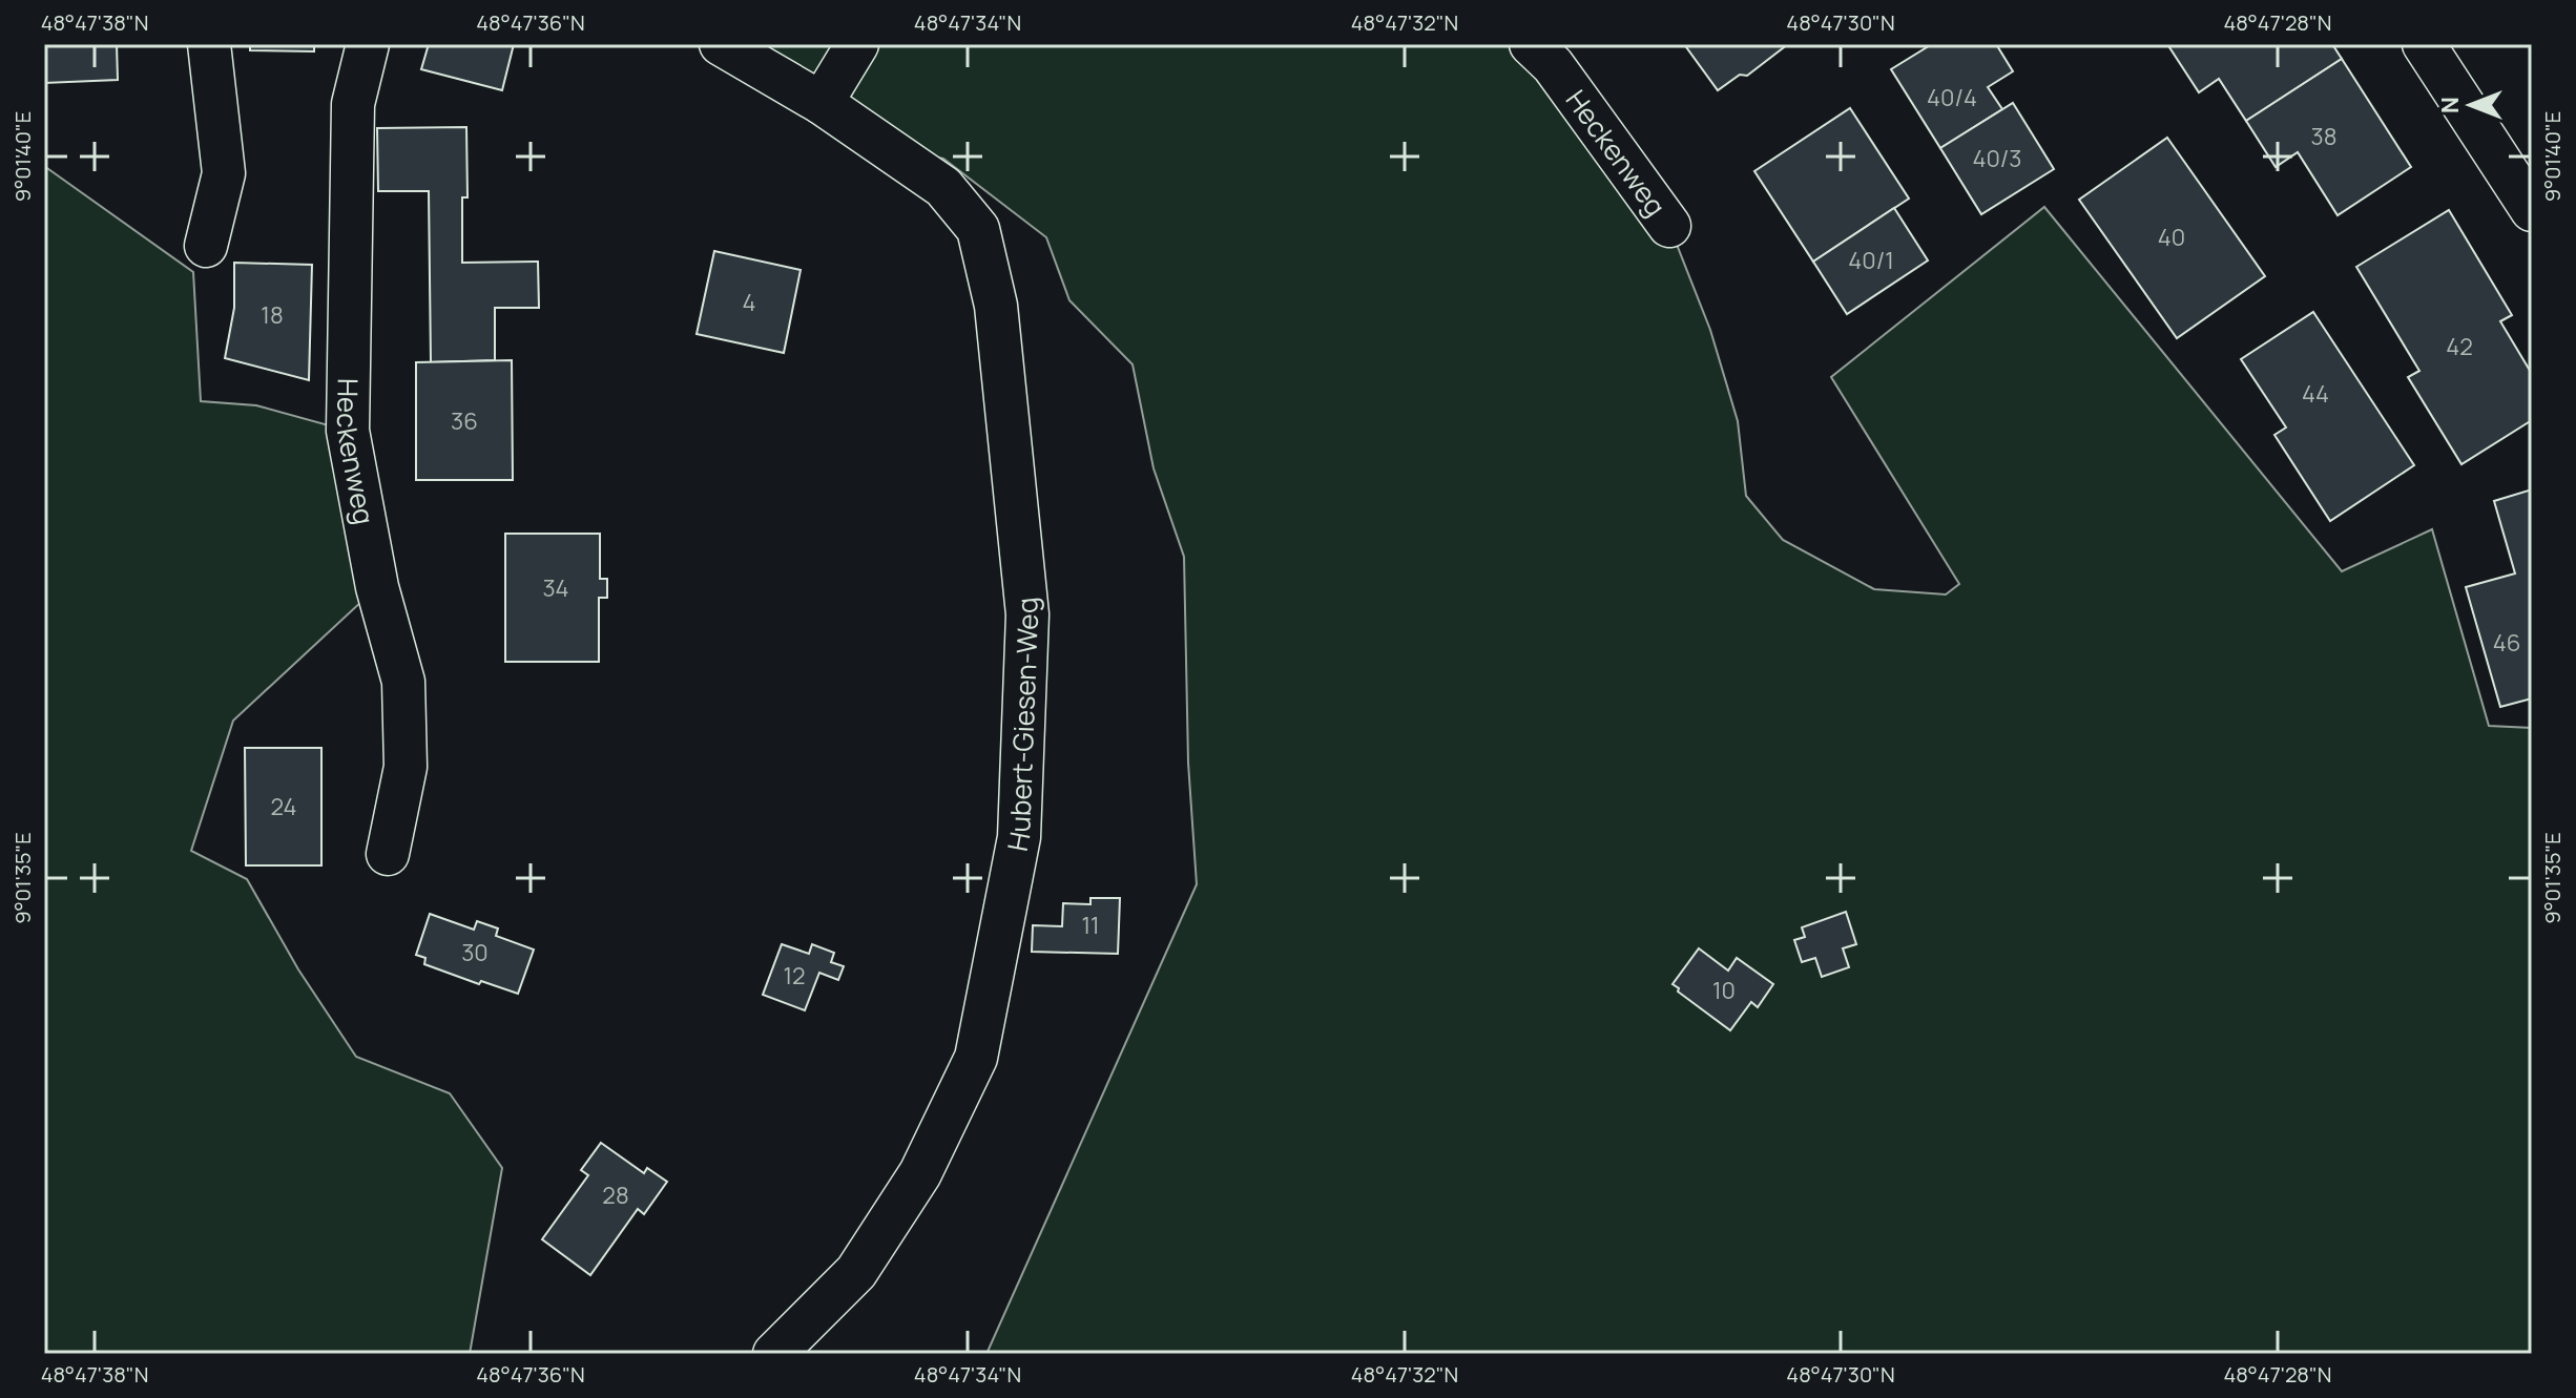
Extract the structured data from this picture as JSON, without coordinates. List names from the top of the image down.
{
  "streets": {
    "street": ["Heckenweg", "Hubert-Giesen-Weg"]
  },
  "house_numbers": [
    "40/4",
    "38",
    "40/3",
    "40",
    "40/1",
    "4",
    "18",
    "42",
    "44",
    "36",
    "34",
    "46",
    "24",
    "11",
    "30",
    "12",
    "10",
    "28"
  ],
  "north": "left",
  "coordinates": [
    "48°47'38\"N",
    "48°47'36\"N",
    "48°47'34\"N",
    "48°47'32\"N",
    "48°47'30\"N",
    "48°47'28\"N",
    "9°01'40\"E",
    "9°01'35\"E"
  ]
}
